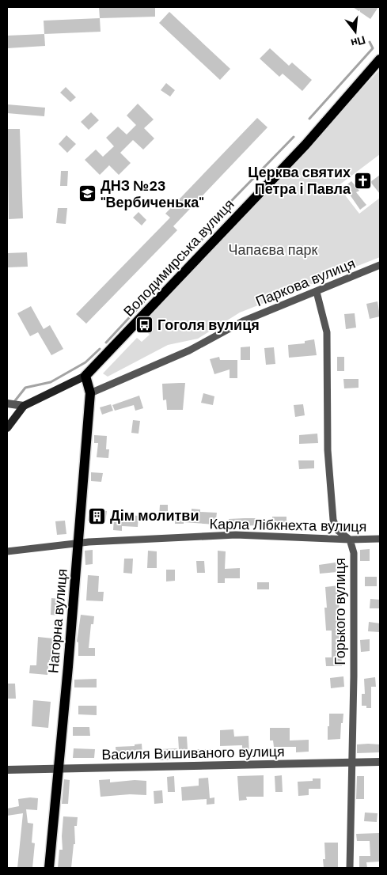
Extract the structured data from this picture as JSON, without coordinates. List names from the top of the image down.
{
  "streets": {
    "main road": ["Володимирська вулиця", "Нагорна вулиця"],
    "street": [
      "Паркова вулиця",
      "Карла Лібкнехта вулиця",
      "Горького вулиця",
      "Василя Вишиваного вулиця"
    ]
  },
  "crossings": [
    ["Володимирська вулиця", "Нагорна вулиця"],
    ["Паркова вулиця", "Горького вулиця"],
    ["Паркова вулиця", "Нагорна вулиця"],
    ["Карла Лібкнехта вулиця", "Горького вулиця"],
    ["Карла Лібкнехта вулиця", "Нагорна вулиця"],
    ["Горького вулиця", "Василя Вишиваного вулиця"],
    ["Нагорна вулиця", "Василя Вишиваного вулиця"]
  ],
  "parks": ["Чапаєва парк"],
  "places": {
    "church": ["Церква святих Петра і Павла"],
    "school or university": ["ДНЗ №23 \"Вербиченька\""],
    "bus stop": ["Гоголя вулиця"],
    "building": ["Дім молитви"]
  },
  "north": "bottom"
}
